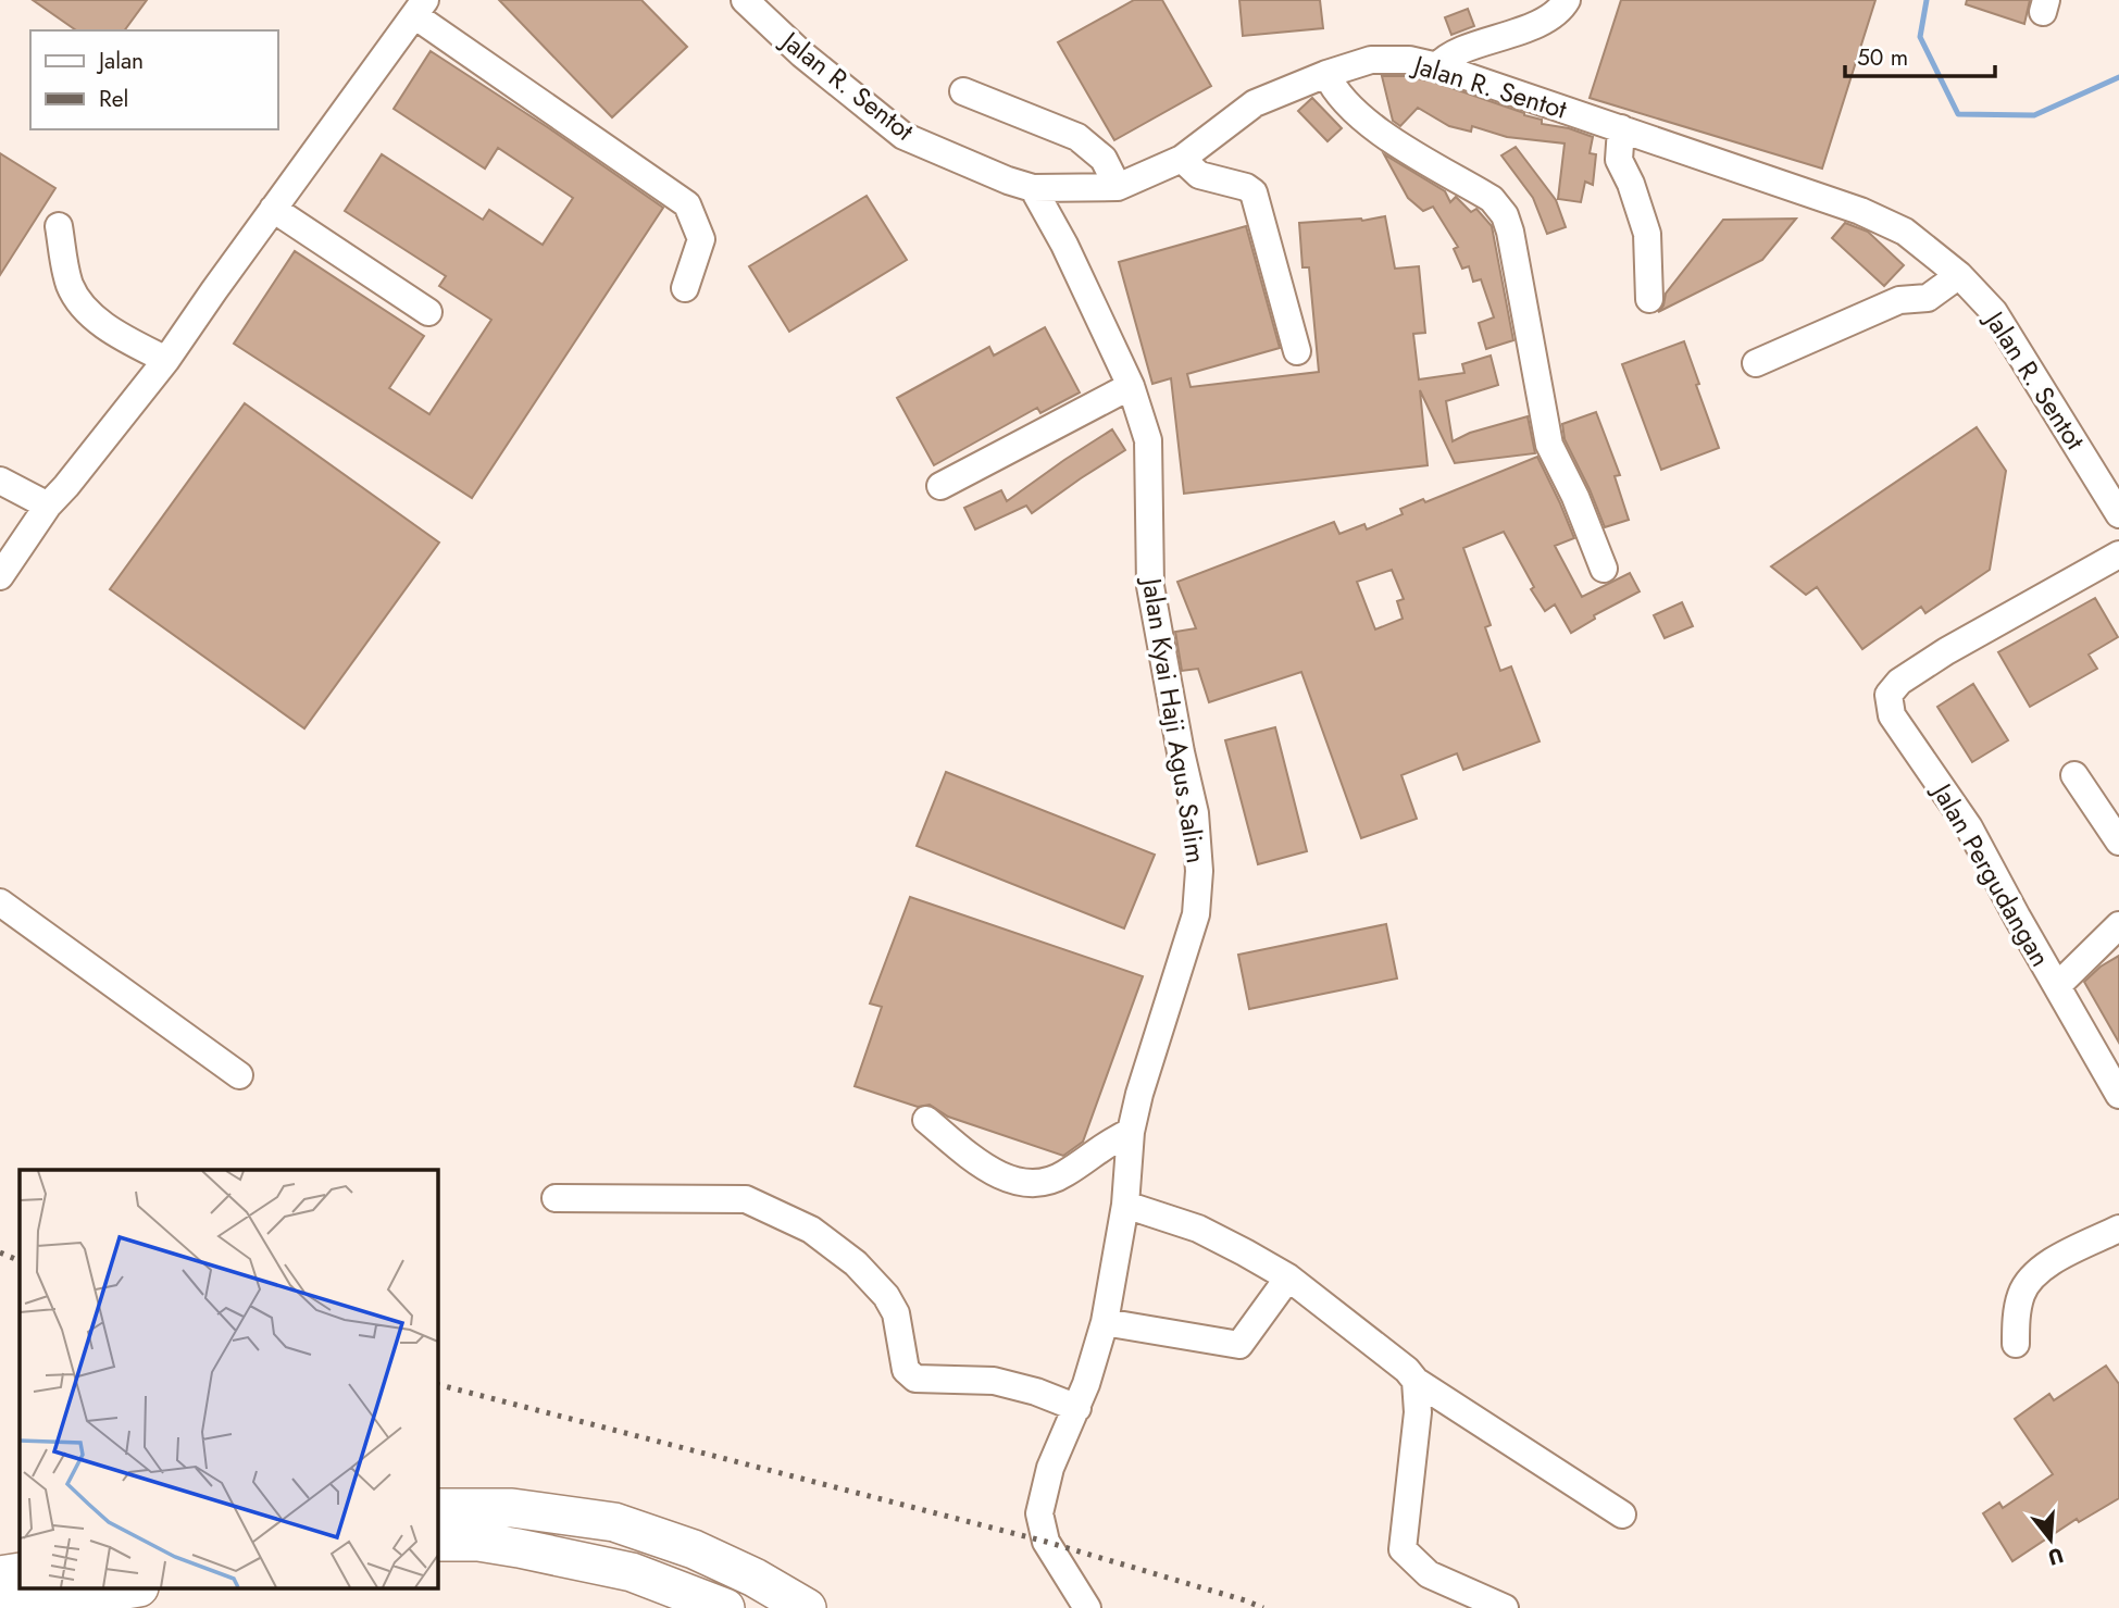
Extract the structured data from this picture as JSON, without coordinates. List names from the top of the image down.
{
  "streets": {
    "street": ["Jalan R. Sentot", "Jalan Kyai Haji Agus Salim", "Jalan Pergudangan"]
  },
  "crossings": [
    ["Jalan R. Sentot", "Jalan Kyai Haji Agus Salim"]
  ],
  "legend": ["Jalan", "Rel"],
  "scale_bar": "50 m",
  "north": "bottom"
}
